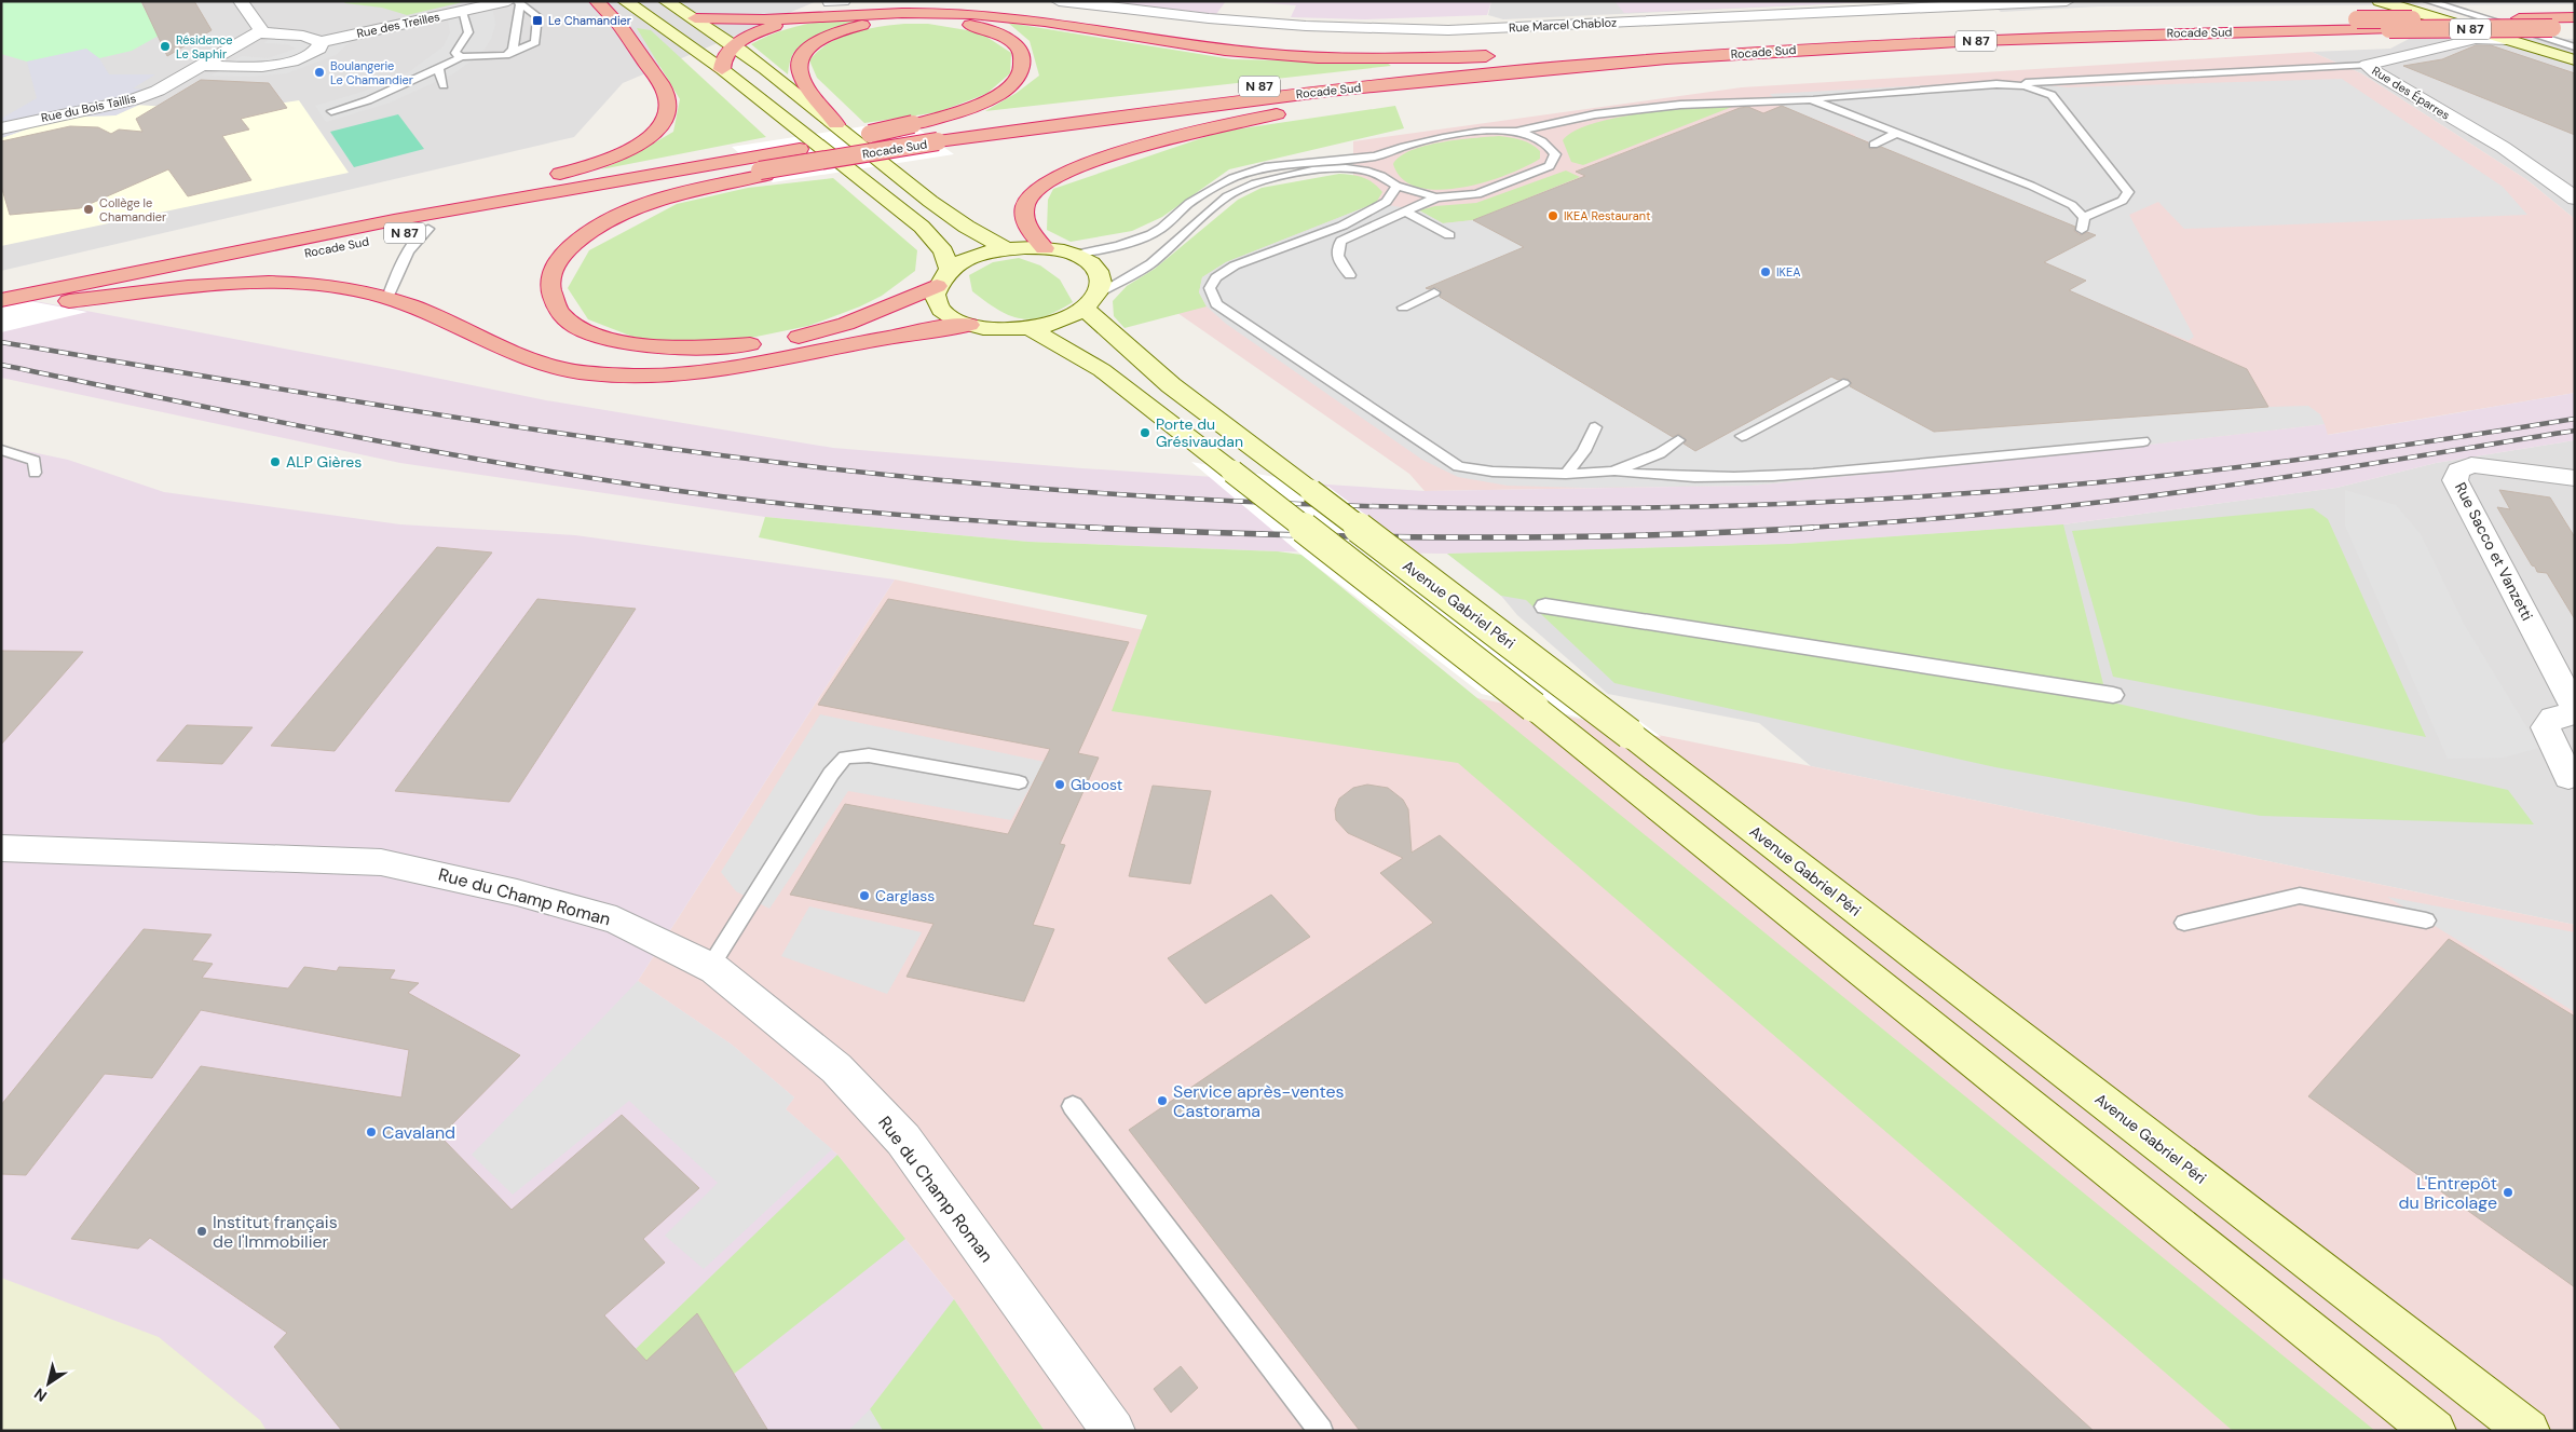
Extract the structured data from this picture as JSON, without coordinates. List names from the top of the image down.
{
  "streets": {
    "highway": ["N 87", "Rocade Sud"],
    "main road": ["Avenue Gabriel Péri"],
    "street": [
      "Rue des Treilles",
      "Rue Marcel Chabloz",
      "Rue des Éparres",
      "Rue du Bois Taillis",
      "Rue Sacco et Vanzetti",
      "Rue du Champ Roman"
    ]
  },
  "places": {
    "transit": ["Le Chamandier"],
    "other": [
      "Résidence Le Saphir",
      "Boulangerie Le Chamandier",
      "Collège le Chamandier",
      "IKEA Restaurant",
      "IKEA",
      "Porte du Grésivaudan",
      "ALP Gières",
      "Gboost",
      "Carglass",
      "Service après-ventes Castorama",
      "Cavaland",
      "L'Entrepôt du Bricolage",
      "Institut français de l'Immobilier"
    ]
  },
  "north": "bottom left"
}
